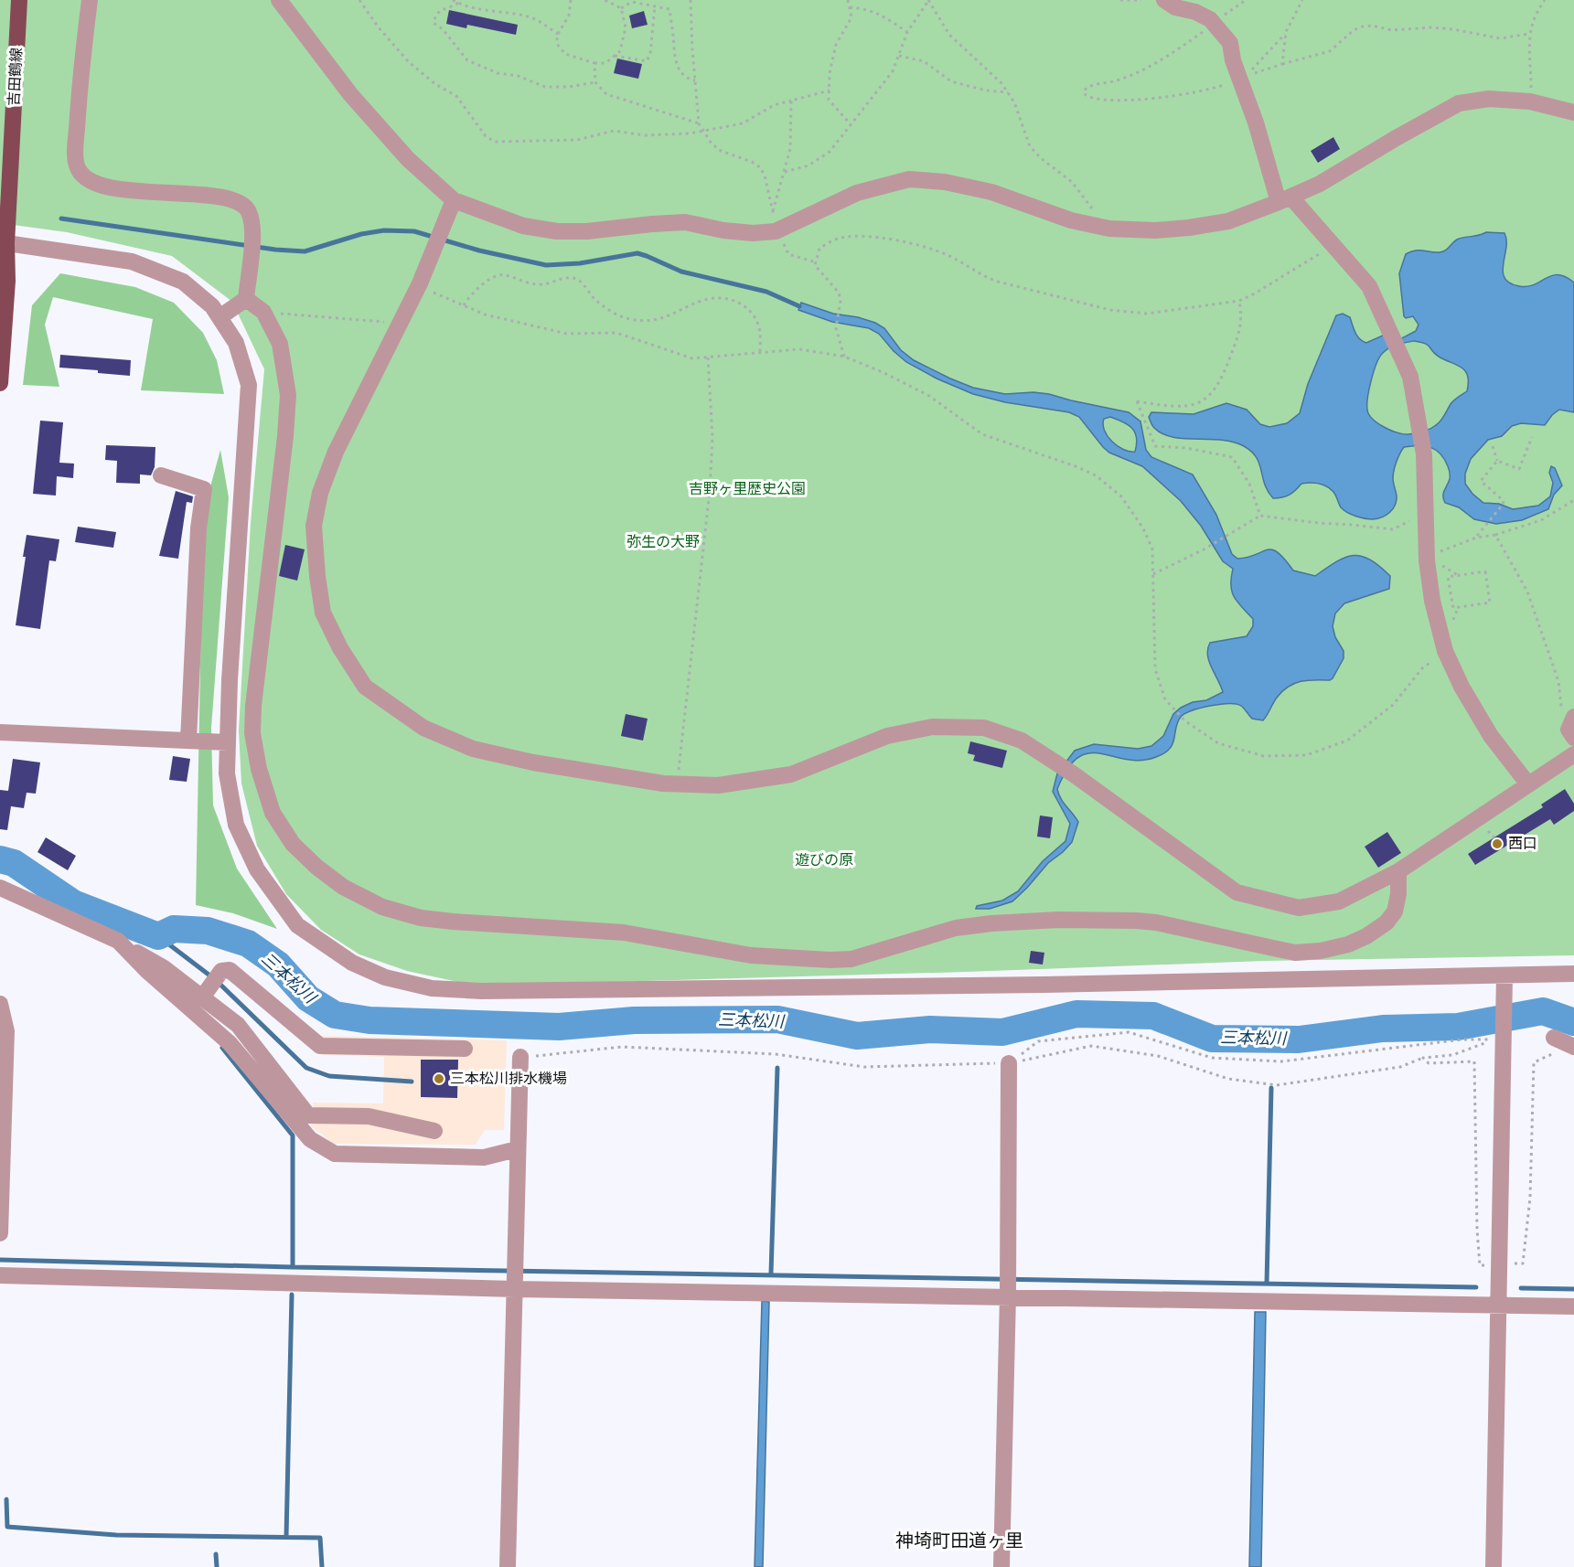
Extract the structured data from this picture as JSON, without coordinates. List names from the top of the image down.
{
  "streets": {
    "main road": ["吉田鶴線"]
  },
  "districts": ["神埼町田道ヶ里"],
  "water": ["三本松川"],
  "parks": ["吉野ヶ里歴史公園", "弥生の大野", "遊びの原"],
  "places": ["西口", "三本松川排水機場"]
}
